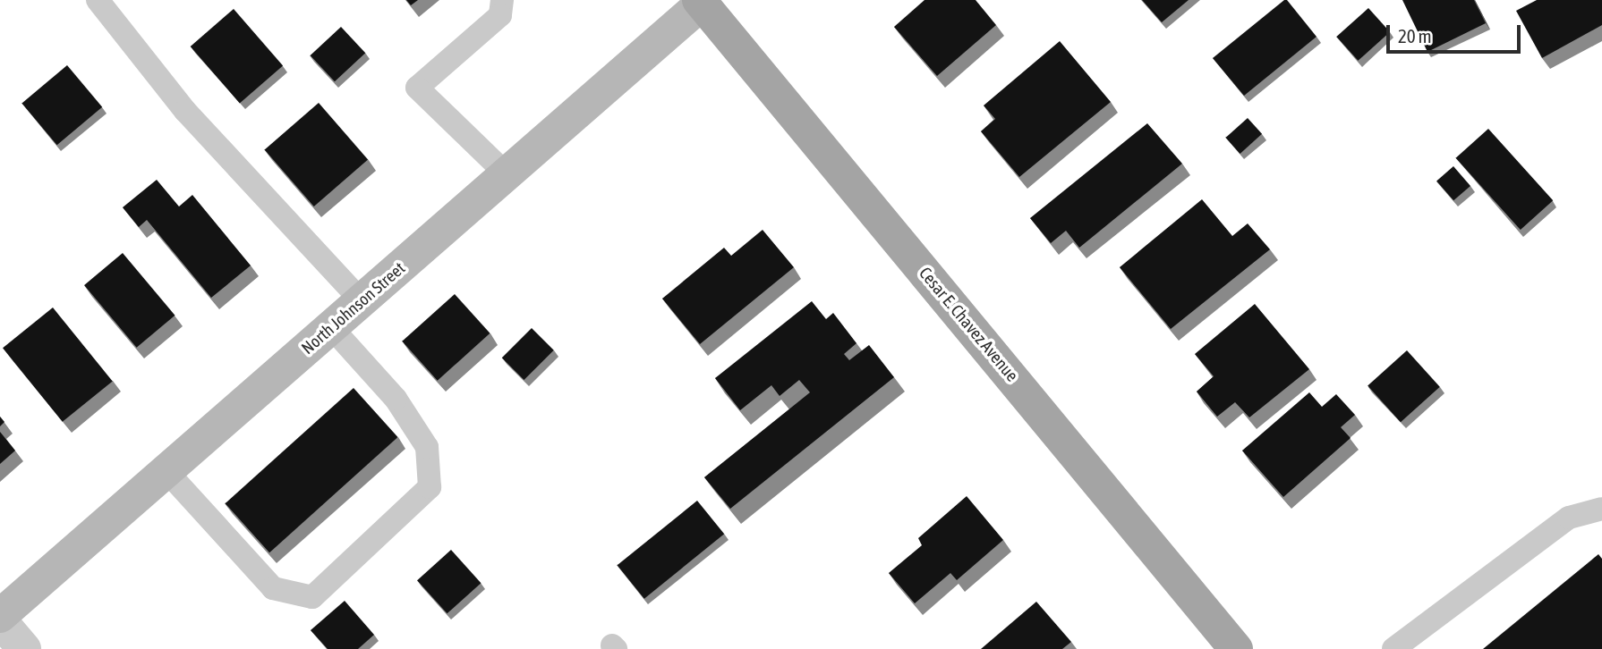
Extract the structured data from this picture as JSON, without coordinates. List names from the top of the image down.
{
  "streets": {
    "main road": ["Cesar E. Chavez Avenue"],
    "street": ["North Johnson Street"]
  },
  "crossings": [
    ["North Johnson Street", "Cesar E. Chavez Avenue"]
  ],
  "scale_bar": "20 m"
}
